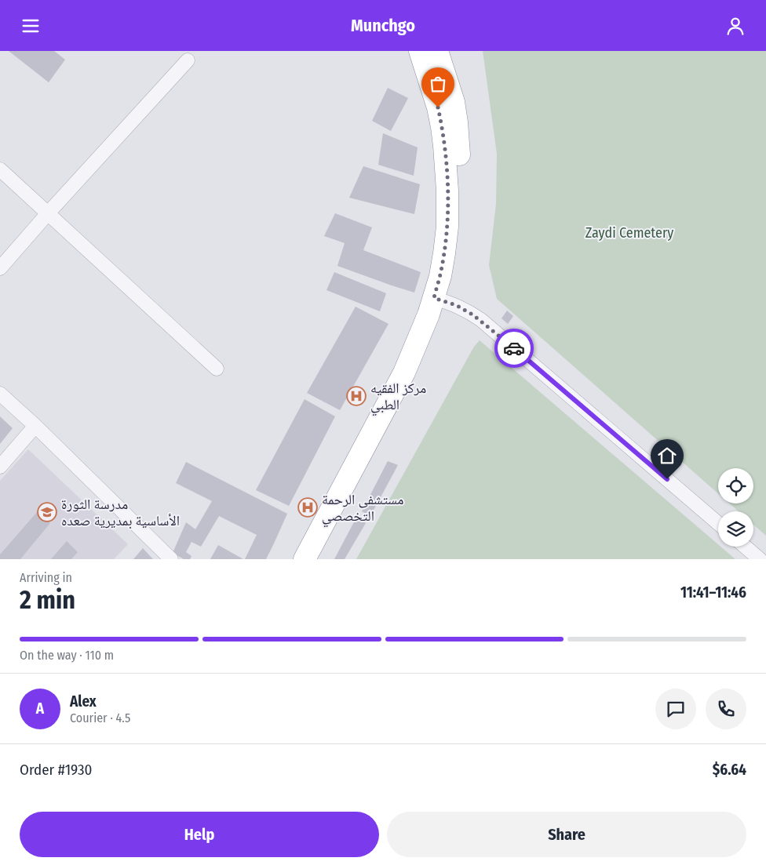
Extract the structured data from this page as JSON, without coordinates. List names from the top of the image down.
{
  "parks": ["Zaydi Cemetery"],
  "places": {
    "hospital": ["مركز الفقيه الطبي", "مستشفى الرحمة التخصصي"],
    "school or university": ["مدرسة الثورة الأساسية بمديرية صعده"]
  },
  "page": {
    "header": "Munchgo",
    "heading": ["2 min", "Arriving in", "11:41–11:46"],
    "panel": [
      "Alex",
      "Courier · 4.5",
      "Order #1930",
      "$6.64"
    ],
    "bar": "On the way · 110 m",
    "round": "A",
    "buttons": ["Help", "Share"]
  }
}
